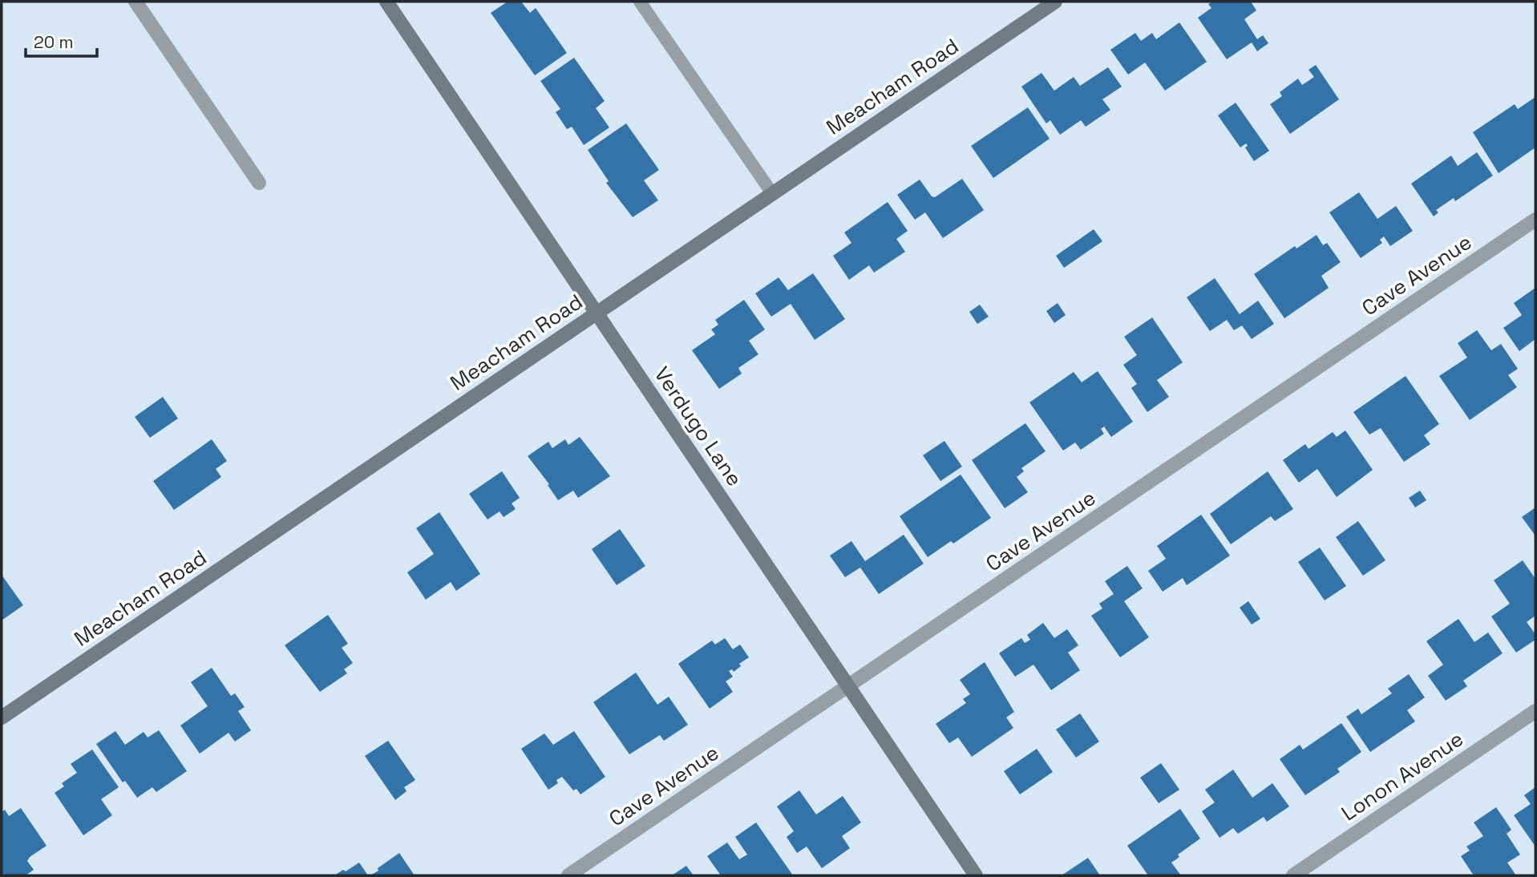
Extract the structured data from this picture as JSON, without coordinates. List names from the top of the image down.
{
  "streets": {
    "street": [
      "Meacham Road",
      "Cave Avenue",
      "Verdugo Lane",
      "Lonon Avenue"
    ]
  },
  "crossings": [
    ["Meacham Road", "Verdugo Lane"],
    ["Cave Avenue", "Verdugo Lane"]
  ],
  "scale_bar": "20 m"
}
